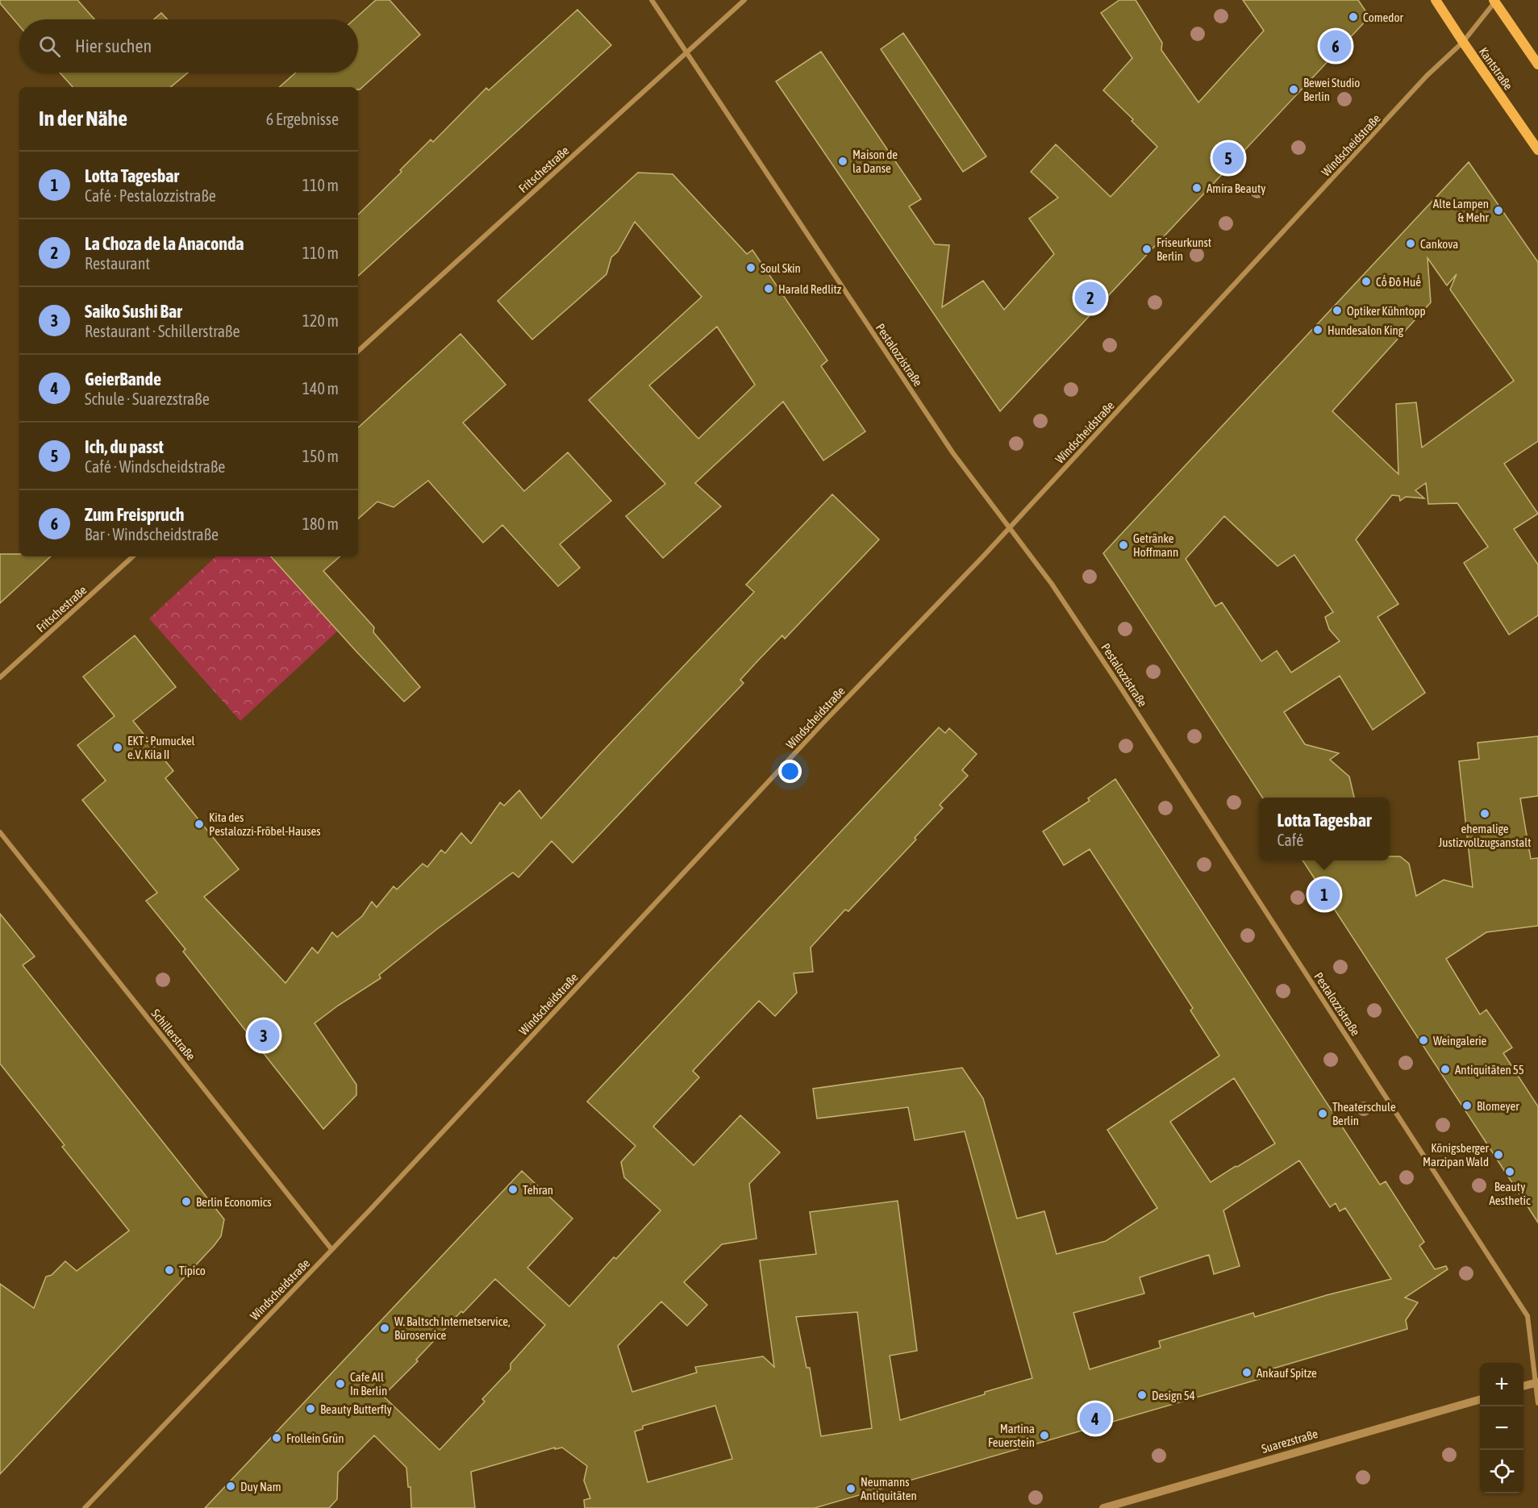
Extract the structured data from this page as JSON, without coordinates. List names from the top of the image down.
{
  "streets": {
    "main road": ["Kantstraße"],
    "street": [
      "Windscheidstraße",
      "Fritschestraße",
      "Pestalozzistraße",
      "Schillerstraße",
      "Suarezstraße"
    ]
  },
  "crossings": [
    ["Kantstraße", "Windscheidstraße"],
    ["Windscheidstraße", "Pestalozzistraße"],
    ["Windscheidstraße", "Schillerstraße"],
    ["Fritschestraße", "Pestalozzistraße"]
  ],
  "places": [
    "Comedor",
    "Bewei Studio Berlin",
    "Maison de la Danse",
    "Amira Beauty",
    "Alte Lampen & Mehr",
    "Cankova",
    "Friseurkunst Berlin",
    "Soul Skin",
    "Cố Đô Huế",
    "Harald Redlitz",
    "Optiker Kühntopp",
    "Hundesalon King",
    "Getränke Hoffmann",
    "EKT - Pumuckel e.V. Kila II",
    "ehemalige Justizvollzugsanstalt",
    "Kita des Pestalozzi-Fröbel-Hauses",
    "Weingalerie",
    "Antiquitäten 55",
    "Blomeyer",
    "Theaterschule Berlin",
    "Königsberger Marzipan Wald",
    "Beauty Aesthetic",
    "Tehran",
    "Berlin Economics",
    "Tipico",
    "W. Baltsch Internetservice, Büroservice",
    "Ankauf Spitze",
    "Cafe All In Berlin",
    "Design 54",
    "Beauty Butterfly",
    "Martina Feuerstein",
    "Frollein Grün",
    "Duy Nam",
    "Neumanns Antiquitäten"
  ],
  "page": {
    "search": "Hier suchen",
    "pins": [
      "6",
      "5",
      "2",
      "1",
      "3",
      "4"
    ],
    "heading": ["In der Nähe", "6 Ergebnisse"],
    "list": [
      {
        "mark": "1",
        "name": "Lotta Tagesbar",
        "note": "Café · Pestalozzistraße",
        "value": "110 m"
      },
      {
        "mark": "2",
        "name": "La Choza de la Anaconda",
        "note": "Restaurant",
        "value": "110 m"
      },
      {
        "mark": "3",
        "name": "Saiko Sushi Bar",
        "note": "Restaurant · Schillerstraße",
        "value": "120 m"
      },
      {
        "mark": "4",
        "name": "GeierBande",
        "note": "Schule · Suarezstraße",
        "value": "140 m"
      },
      {
        "mark": "5",
        "name": "Ich, du passt",
        "note": "Café · Windscheidstraße",
        "value": "150 m"
      },
      {
        "mark": "6",
        "name": "Zum Freispruch",
        "note": "Bar · Windscheidstraße",
        "value": "180 m"
      }
    ],
    "popup": ["Lotta Tagesbar", "Café"],
    "map_buttons": ["+", "−"]
  }
}
